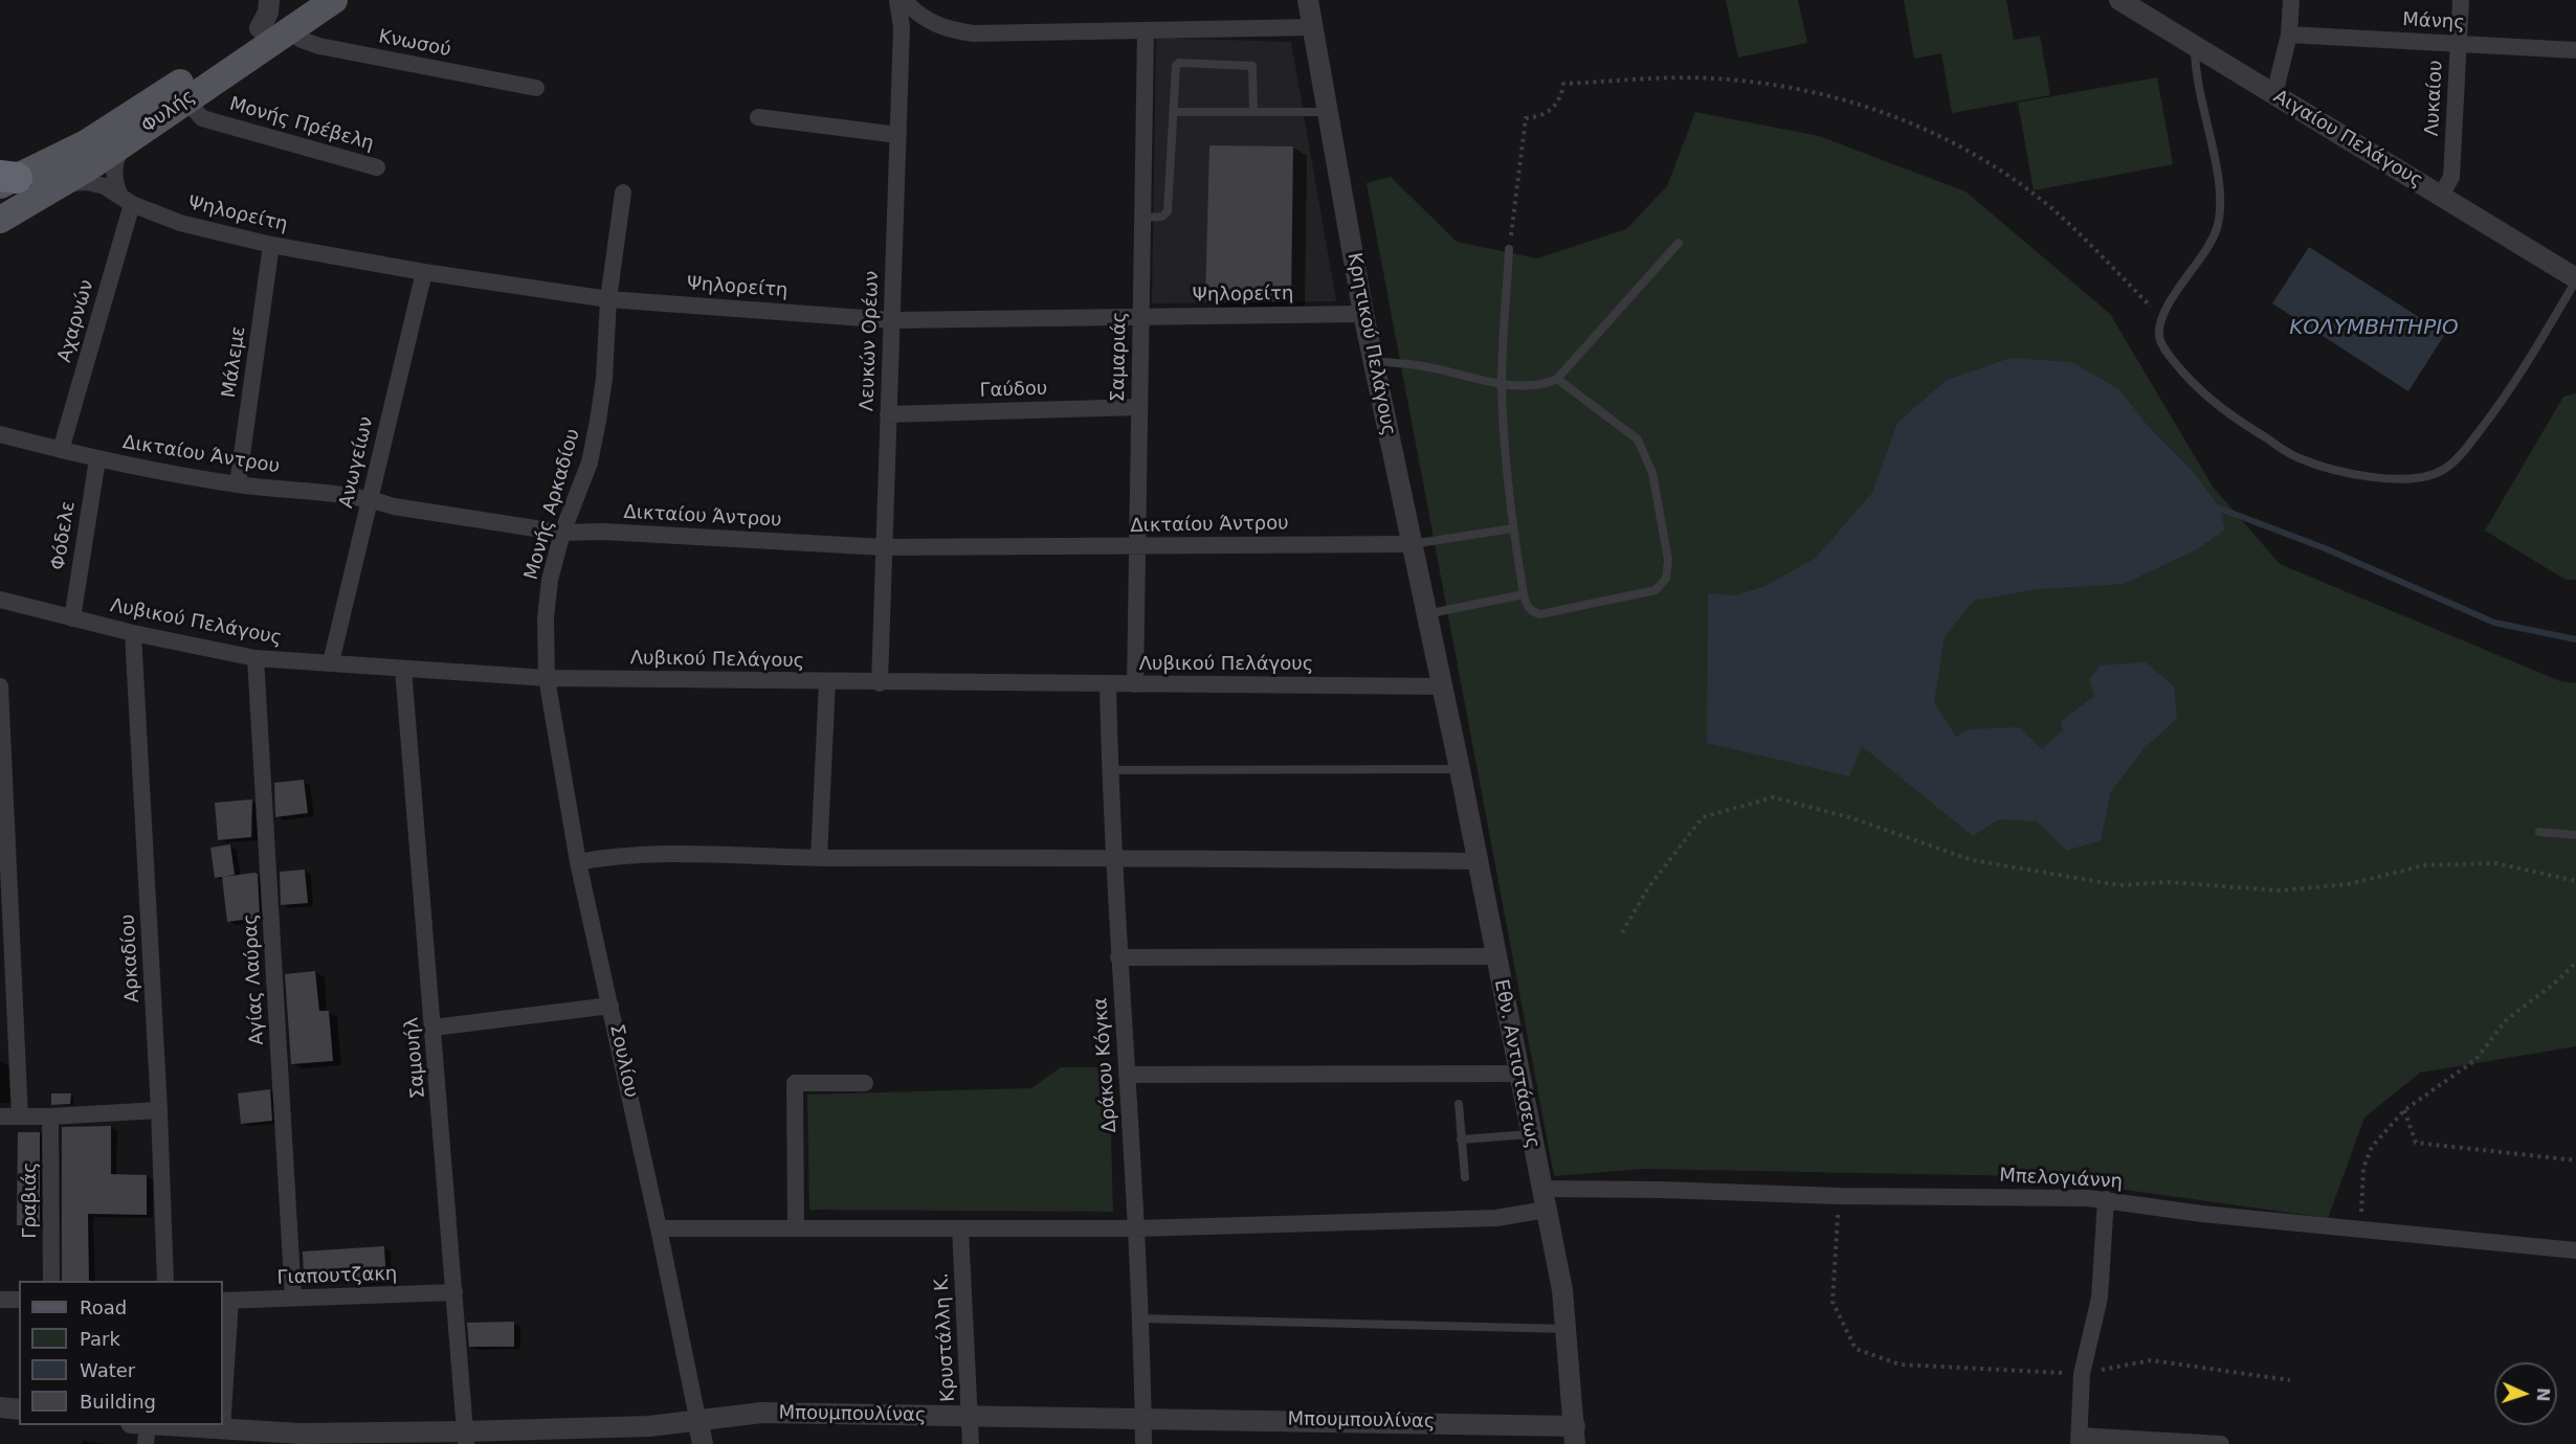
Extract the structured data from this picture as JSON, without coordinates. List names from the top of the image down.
{
  "streets": {
    "main road": ["Φυλής"],
    "street": [
      "Μάνης",
      "Κνωσού",
      "Λυκαίου",
      "Μονής Πρέβελη",
      "Αιγαίου Πελάγους",
      "Ψηλορείτη",
      "Αχαρνών",
      "Λευκών Ορέων",
      "Κρητικού Πελάγους",
      "Σαμαριάς",
      "Μάλεμε",
      "Γαύδου",
      "Δικταίου Άντρου",
      "Ανωγείων",
      "Μονής Αρκαδίου",
      "Φόδελε",
      "Λυβικού Πελάγους",
      "Αρκαδίου",
      "Αγίας Λαύρας",
      "Σαμουήλ",
      "Σουλίου",
      "Εθν. Αντιστάσεως",
      "Δράκου Κόγκα",
      "Μπελογιάννη",
      "Γραβιάς",
      "Γιαπουτζακη",
      "Κρυστάλλη Κ.",
      "Μπουμπουλίνας"
    ]
  },
  "crossings": [
    ["Μάνης", "Λυκαίου"],
    ["Κνωσού", "Φυλής"],
    ["Λυκαίου", "Αιγαίου Πελάγους"],
    ["Φυλής", "Μονής Πρέβελη"],
    ["Φυλής", "Ψηλορείτη"],
    ["Ψηλορείτη", "Αχαρνών"],
    ["Ψηλορείτη", "Λευκών Ορέων"],
    ["Ψηλορείτη", "Κρητικού Πελάγους"],
    ["Ψηλορείτη", "Σαμαριάς"],
    ["Ψηλορείτη", "Μάλεμε"],
    ["Ψηλορείτη", "Ανωγείων"],
    ["Ψηλορείτη", "Μονής Αρκαδίου"],
    ["Αχαρνών", "Δικταίου Άντρου"],
    ["Λευκών Ορέων", "Γαύδου"],
    ["Λευκών Ορέων", "Δικταίου Άντρου"],
    ["Λευκών Ορέων", "Λυβικού Πελάγους"],
    ["Κρητικού Πελάγους", "Δικταίου Άντρου"],
    ["Κρητικού Πελάγους", "Λυβικού Πελάγους"],
    ["Κρητικού Πελάγους", "Εθν. Αντιστάσεως"],
    ["Σαμαριάς", "Γαύδου"],
    ["Σαμαριάς", "Δικταίου Άντρου"],
    ["Σαμαριάς", "Λυβικού Πελάγους"],
    ["Μάλεμε", "Δικταίου Άντρου"],
    ["Δικταίου Άντρου", "Ανωγείων"],
    ["Δικταίου Άντρου", "Μονής Αρκαδίου"],
    ["Δικταίου Άντρου", "Φόδελε"],
    ["Ανωγείων", "Λυβικού Πελάγους"],
    ["Μονής Αρκαδίου", "Λυβικού Πελάγους"],
    ["Μονής Αρκαδίου", "Σουλίου"],
    ["Φόδελε", "Λυβικού Πελάγους"],
    ["Λυβικού Πελάγους", "Αρκαδίου"],
    ["Λυβικού Πελάγους", "Αγίας Λαύρας"],
    ["Λυβικού Πελάγους", "Σαμουήλ"],
    ["Λυβικού Πελάγους", "Σουλίου"],
    ["Λυβικού Πελάγους", "Εθν. Αντιστάσεως"],
    ["Λυβικού Πελάγους", "Δράκου Κόγκα"],
    ["Αγίας Λαύρας", "Γιαπουτζακη"],
    ["Σαμουήλ", "Γιαπουτζακη"],
    ["Σαμουήλ", "Μπουμπουλίνας"],
    ["Σουλίου", "Μπουμπουλίνας"],
    ["Εθν. Αντιστάσεως", "Μπελογιάννη"],
    ["Εθν. Αντιστάσεως", "Μπουμπουλίνας"],
    ["Δράκου Κόγκα", "Μπουμπουλίνας"],
    ["Κρυστάλλη Κ.", "Μπουμπουλίνας"]
  ],
  "water": ["ΚΟΛΥΜΒΗΤΗΡΙΟ"],
  "legend": [
    "Road",
    "Park",
    "Water",
    "Building"
  ],
  "north": "right"
}
